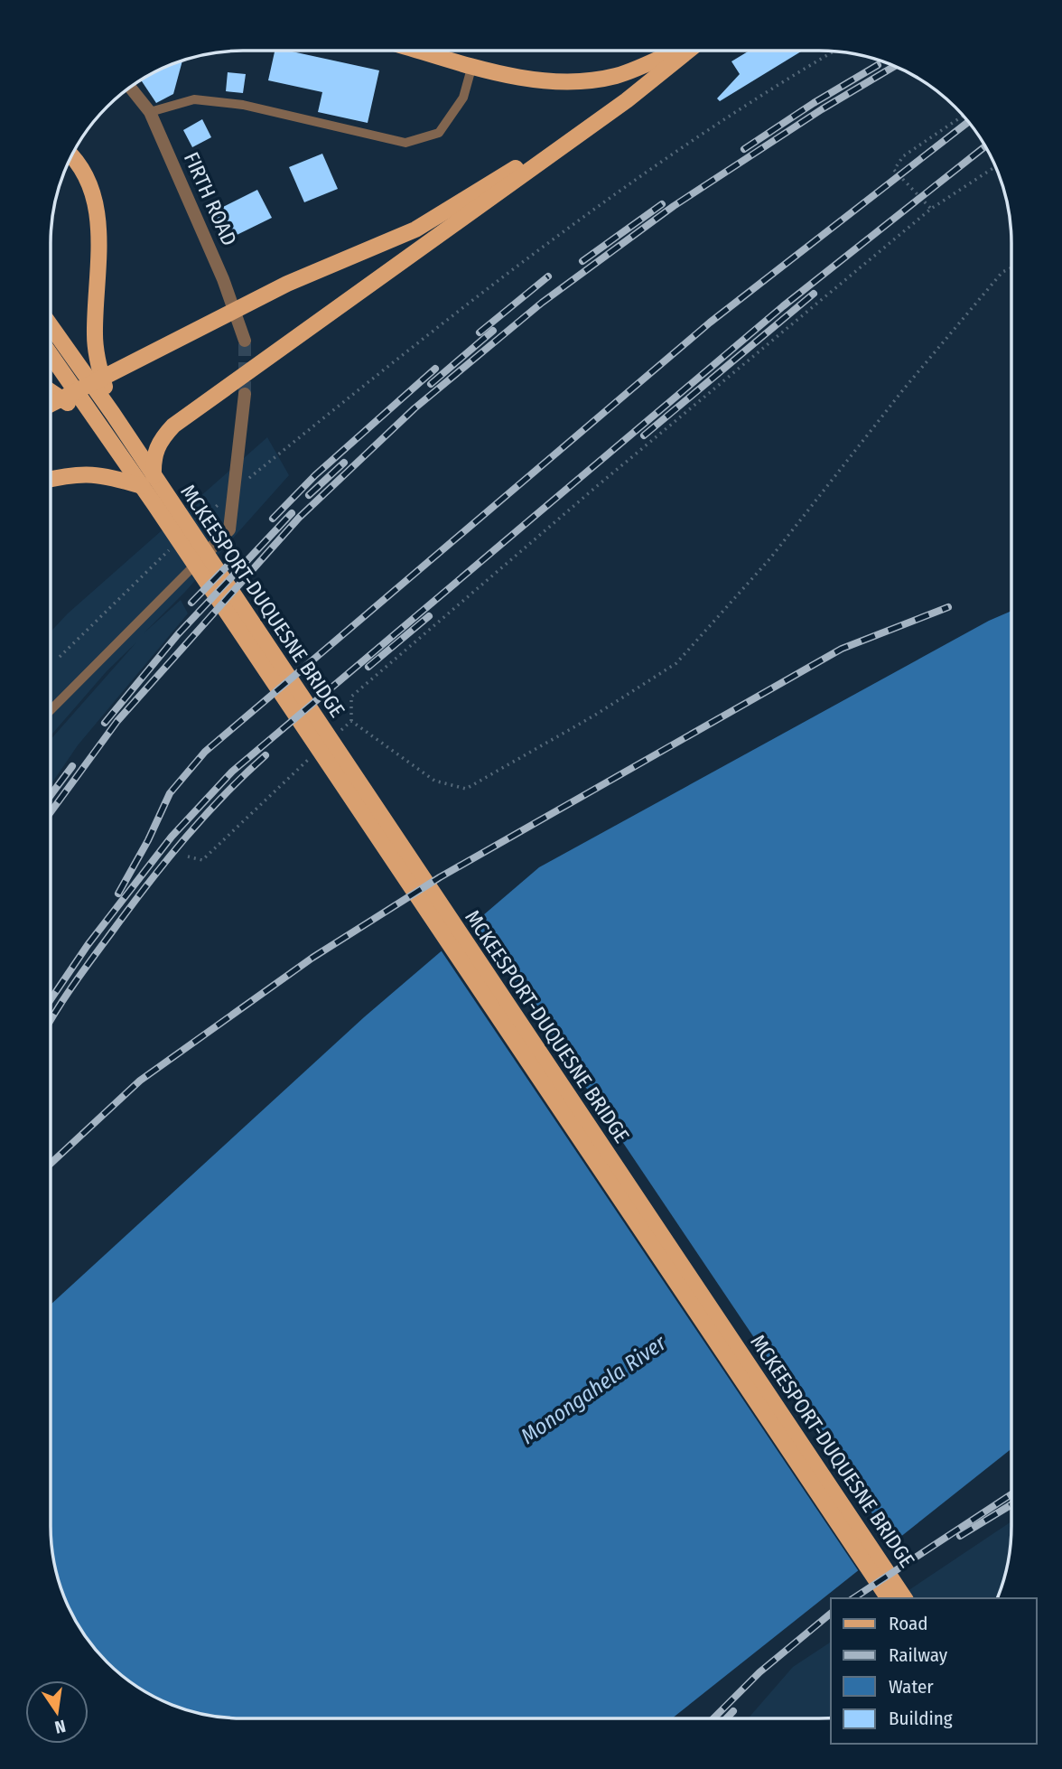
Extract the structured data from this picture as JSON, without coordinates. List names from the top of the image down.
{
  "streets": {
    "main road": ["MCKEESPORT-DUQUESNE BRIDGE"],
    "street": ["FIRTH ROAD"]
  },
  "water": ["Monongahela River"],
  "legend": [
    "Road",
    "Railway",
    "Water",
    "Building"
  ],
  "north": "bottom"
}
